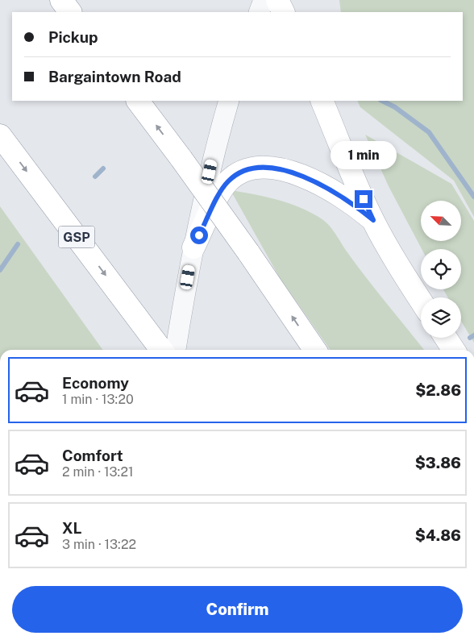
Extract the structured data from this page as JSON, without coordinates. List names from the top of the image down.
{
  "streets": {
    "main road": ["GSP"]
  },
  "north": "top left",
  "page": {
    "banner": ["Pickup", "Bargaintown Road"],
    "bubble": "1 min",
    "list": [
      {
        "name": "Economy",
        "note": "1 min · 13:20",
        "value": "$2.86"
      },
      {
        "name": "Comfort",
        "note": "2 min · 13:21",
        "value": "$3.86"
      },
      {
        "name": "XL",
        "note": "3 min · 13:22",
        "value": "$4.86"
      }
    ],
    "buttons": "Confirm"
  }
}
